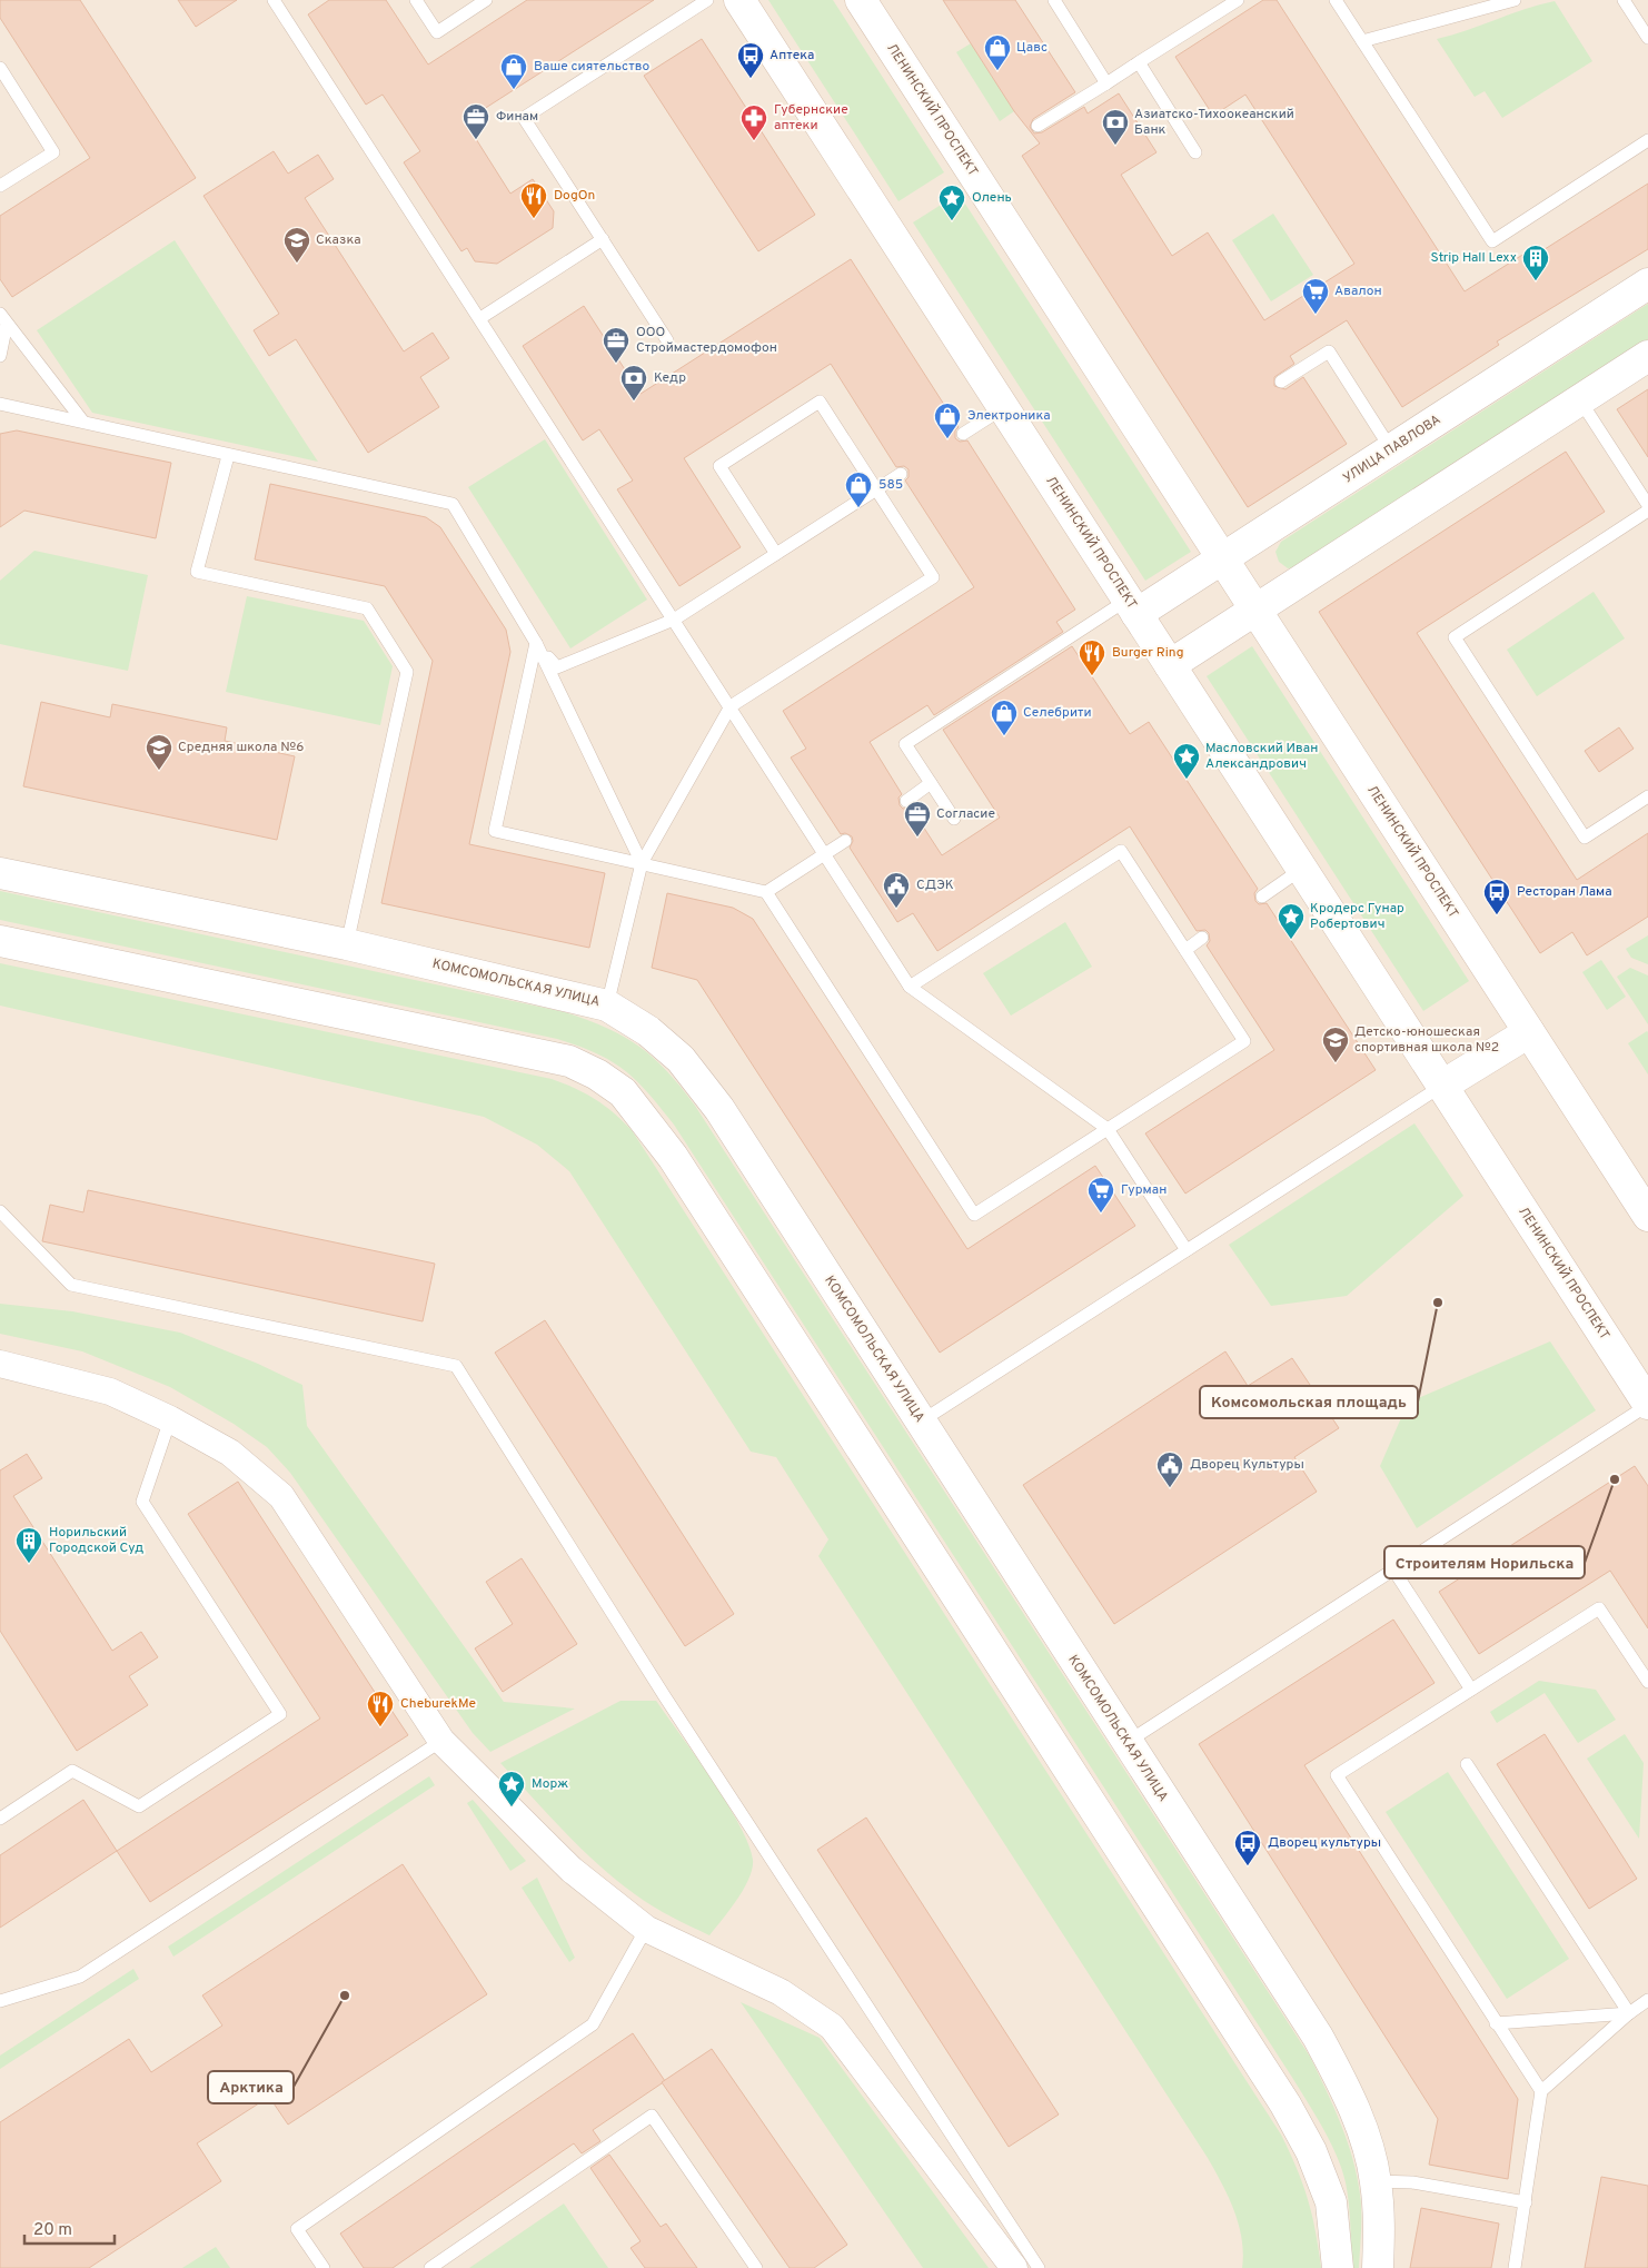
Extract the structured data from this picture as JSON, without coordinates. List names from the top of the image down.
{
  "streets": {
    "street": ["ЛЕНИНСКИЙ ПРОСПЕКТ", "УЛИЦА ПАВЛОВА", "КОМСОМОЛЬСКАЯ УЛИЦА"]
  },
  "crossings": [
    ["ЛЕНИНСКИЙ ПРОСПЕКТ", "УЛИЦА ПАВЛОВА"]
  ],
  "places": {
    "shop": [
      "Цавс",
      "Ваше сиятельство",
      "Электроника",
      "585",
      "Селебрити"
    ],
    "bus stop": ["Аптека", "Ресторан Лама", "Дворец культуры"],
    "office": ["Финам", "ООО Строймастердомофон", "Согласие"],
    "pharmacy": ["Губернские аптеки"],
    "bank": ["Азиатско-Тихоокеанский Банк", "Кедр"],
    "restaurant": ["DogOn", "Burger Ring", "CheburekMe"],
    "place": [
      "Олень",
      "Масловский Иван Александрович",
      "Кродерс Гунар Робертович",
      "Морж"
    ],
    "school or university": ["Сказка", "Средняя школа №6", "Детско-юношеская спортивная школа №2"],
    "building": ["Strip Hall Lexx", "Норильский Городской Суд"],
    "supermarket": ["Авалон", "Гурман"],
    "public building": ["СДЭК", "Дворец Культуры"],
    "other": ["Комсомольская площадь", "Строителям Норильска", "Арктика"]
  },
  "scale_bar": "20 m"
}
